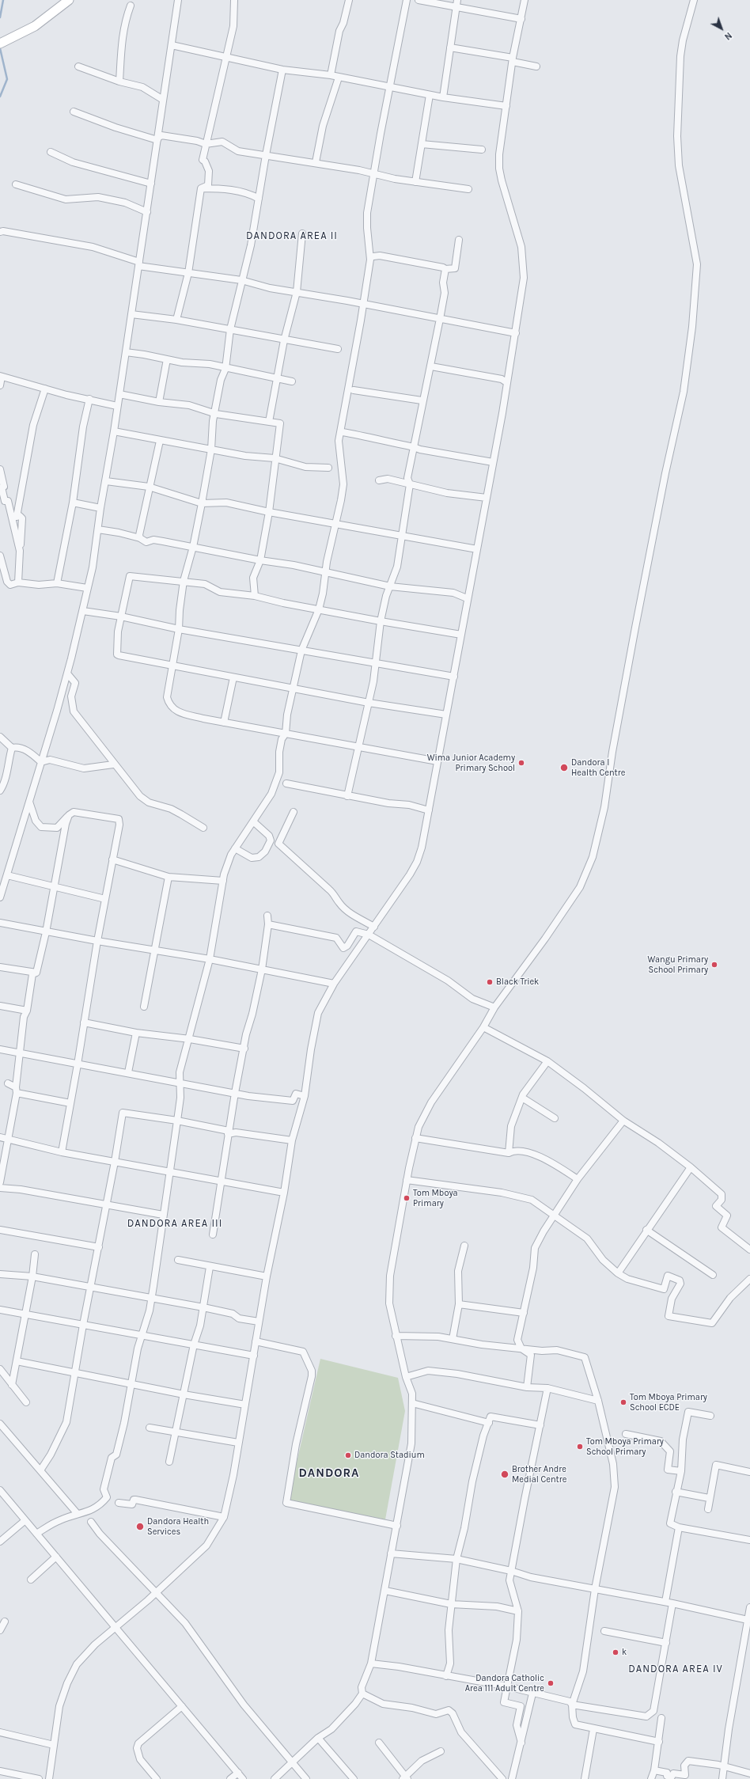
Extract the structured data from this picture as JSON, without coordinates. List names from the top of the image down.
{
  "districts": [
    "DANDORA AREA II",
    "DANDORA AREA III",
    "DANDORA",
    "DANDORA AREA IV"
  ],
  "places": [
    "Wima Junior Academy Primary School",
    "Dandora I Health Centre",
    "Wangu Primary School Primary",
    "Black Triek",
    "Tom Mboya Primary",
    "Tom Mboya Primary School ECDE",
    "Tom Mboya Primary School Primary",
    "Dandora Stadium",
    "Brother Andre Medial Centre",
    "Dandora Health Services",
    "k",
    "Dandora Catholic Area 111 Adult Centre"
  ],
  "north": "bottom right"
}
